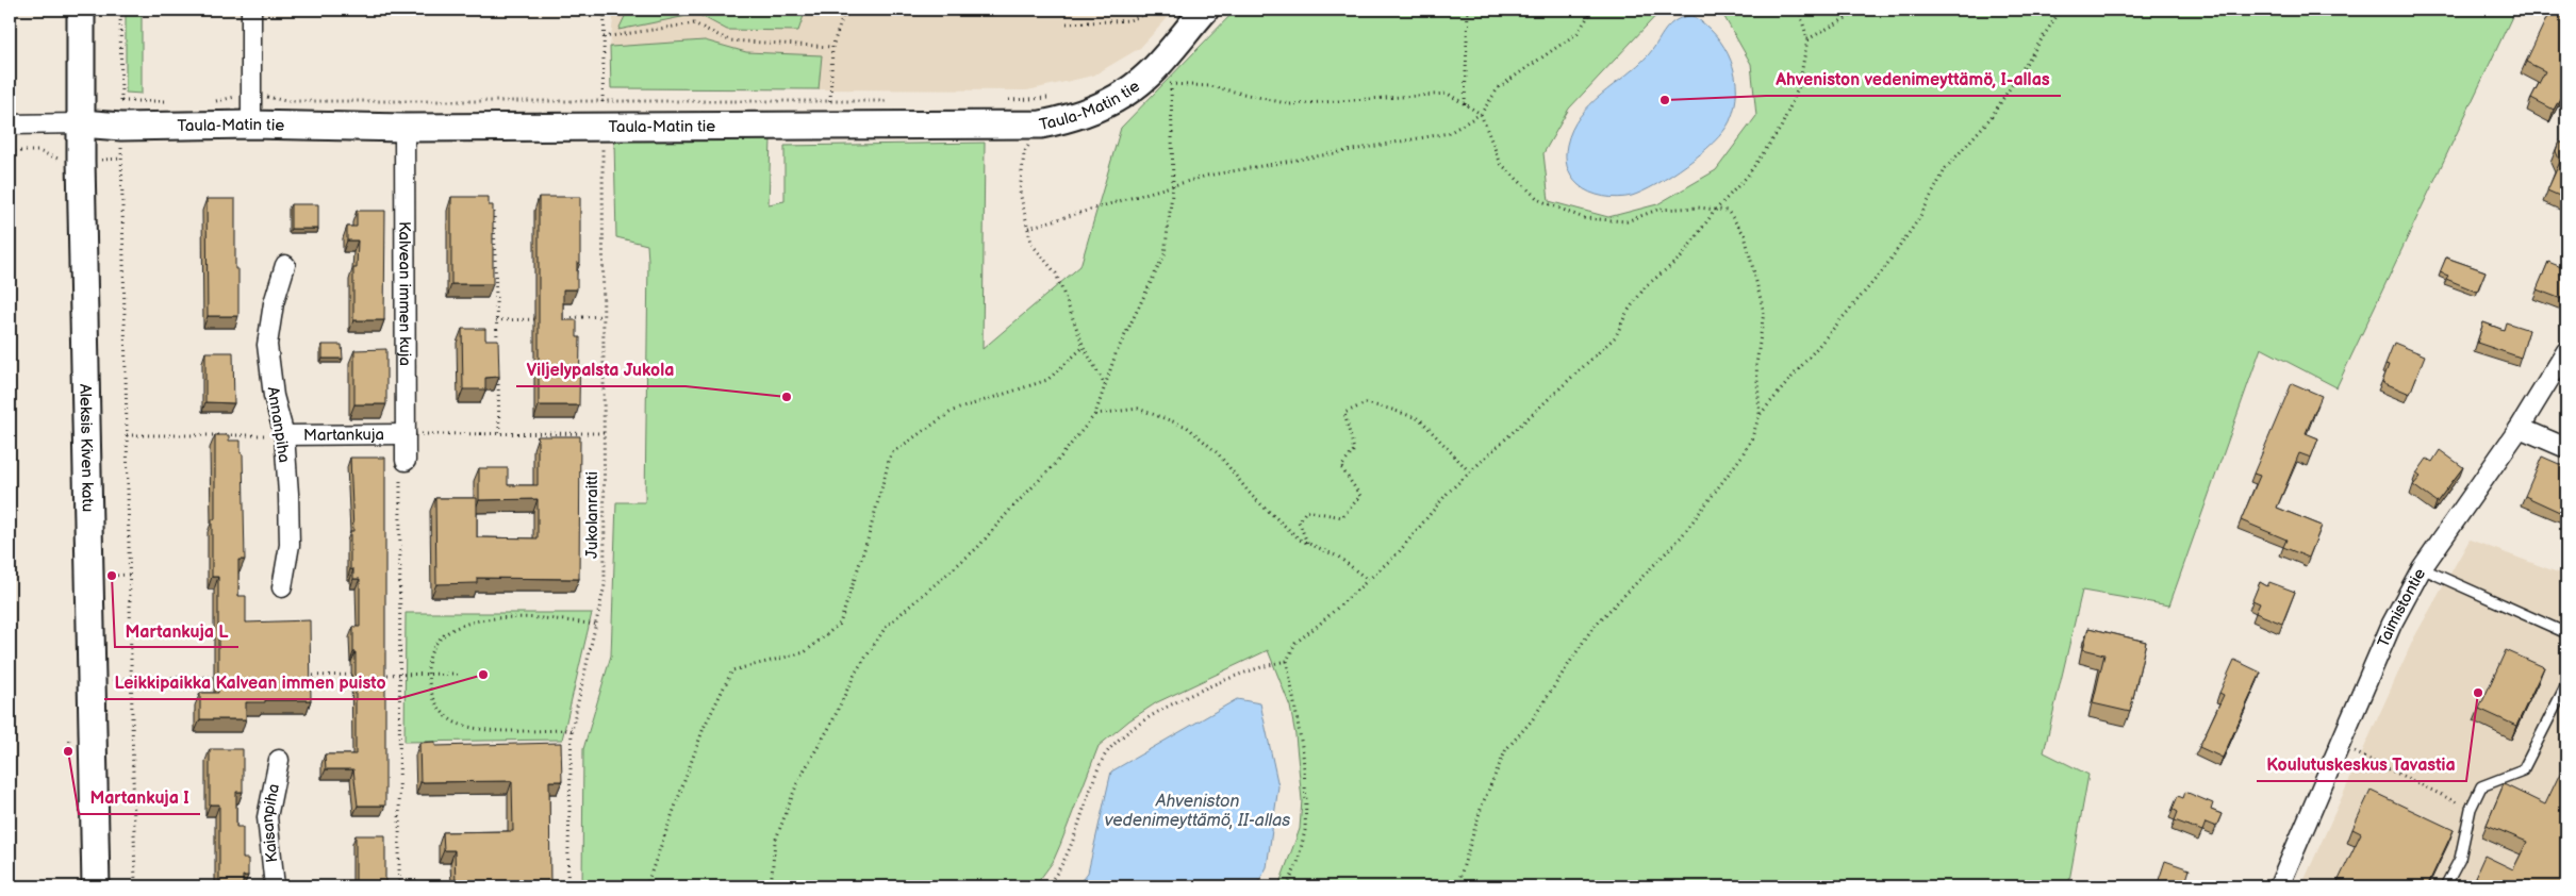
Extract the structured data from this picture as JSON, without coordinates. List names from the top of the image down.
{
  "streets": {
    "street": [
      "Taula-Matin tie",
      "Kalvean immen kuja",
      "Annanpiha",
      "Martankuja",
      "Aleksis Kiven katu",
      "Taimistontie",
      "Kaisanpiha"
    ],
    "path": ["Jukolanraitti"]
  },
  "crossings": [
    ["Taula-Matin tie", "Kalvean immen kuja"],
    ["Taula-Matin tie", "Aleksis Kiven katu"],
    ["Kalvean immen kuja", "Martankuja"],
    ["Annanpiha", "Martankuja"]
  ],
  "water": ["Ahveniston vedenimeyttämö, II-allas"],
  "places": [
    "Ahveniston vedenimeyttämö, I-allas",
    "Viljelypalsta Jukola",
    "Martankuja L",
    "Leikkipaikka Kalvean immen puisto",
    "Koulutuskeskus Tavastia",
    "Martankuja I"
  ]
}
